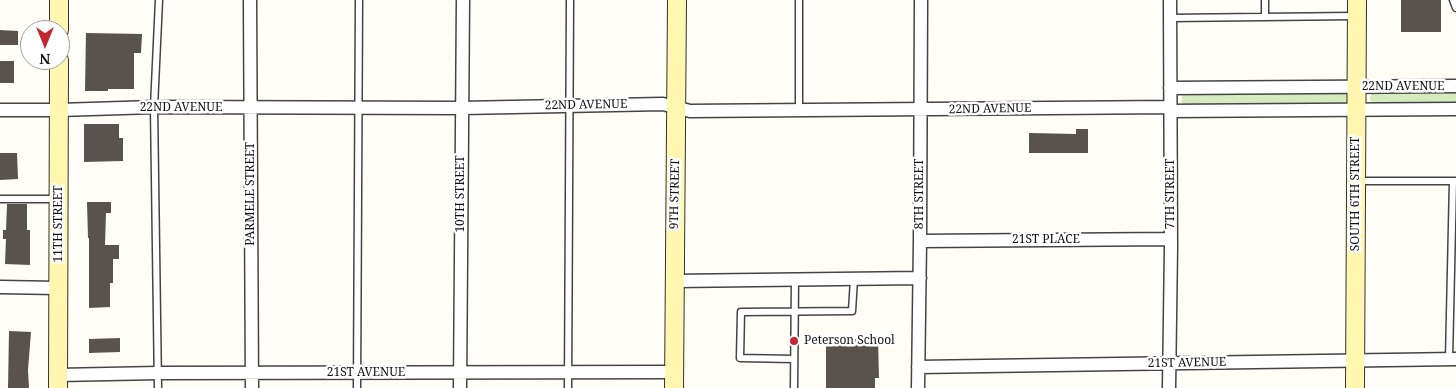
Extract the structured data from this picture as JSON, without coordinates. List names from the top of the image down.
{
  "streets": {
    "street": [
      "22ND AVENUE",
      "PARMELE STREET",
      "10TH STREET",
      "9TH STREET",
      "8TH STREET",
      "7TH STREET",
      "SOUTH 6TH STREET",
      "11TH STREET",
      "21ST PLACE",
      "21ST AVENUE"
    ]
  },
  "crossings": [
    ["22ND AVENUE", "PARMELE STREET"],
    ["22ND AVENUE", "10TH STREET"],
    ["22ND AVENUE", "9TH STREET"],
    ["22ND AVENUE", "8TH STREET"],
    ["22ND AVENUE", "7TH STREET"],
    ["22ND AVENUE", "SOUTH 6TH STREET"],
    ["22ND AVENUE", "11TH STREET"],
    ["PARMELE STREET", "21ST AVENUE"],
    ["10TH STREET", "21ST AVENUE"],
    ["9TH STREET", "21ST AVENUE"],
    ["8TH STREET", "21ST PLACE"],
    ["8TH STREET", "21ST AVENUE"],
    ["7TH STREET", "21ST PLACE"],
    ["7TH STREET", "21ST AVENUE"],
    ["SOUTH 6TH STREET", "21ST AVENUE"],
    ["11TH STREET", "21ST AVENUE"]
  ],
  "places": ["Peterson School"],
  "north": "bottom"
}
